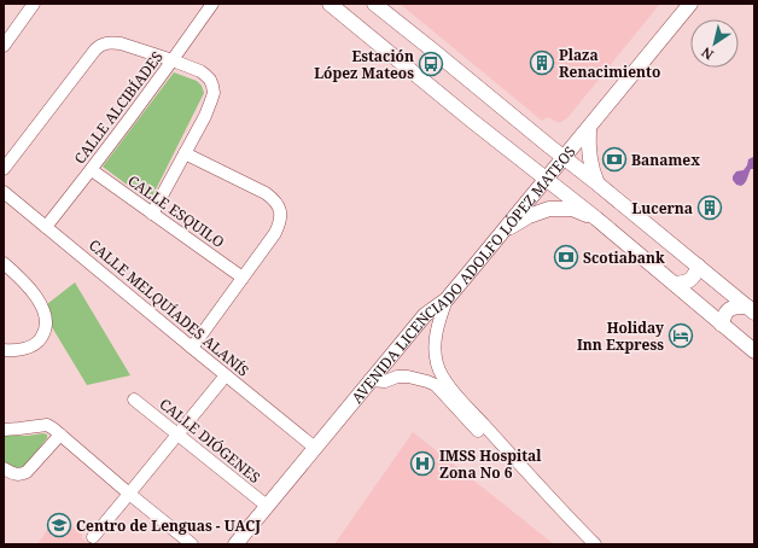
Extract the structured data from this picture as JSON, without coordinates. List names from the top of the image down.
{
  "streets": {
    "main road": ["AVENIDA LICENCIADO ADOLFO LÓPEZ MATEOS"],
    "street": [
      "CALLE ALCIBÍADES",
      "CALLE ESQUILO",
      "CALLE MELQUÍADES ALANÍS",
      "CALLE DIÓGENES"
    ]
  },
  "crossings": [
    ["CALLE ALCIBÍADES", "CALLE ESQUILO"],
    ["CALLE ALCIBÍADES", "CALLE MELQUÍADES ALANÍS"],
    ["AVENIDA LICENCIADO ADOLFO LÓPEZ MATEOS", "CALLE MELQUÍADES ALANÍS"],
    ["AVENIDA LICENCIADO ADOLFO LÓPEZ MATEOS", "CALLE DIÓGENES"]
  ],
  "places": {
    "building": ["Plaza Renacimiento", "Lucerna"],
    "bus stop": ["Estación López Mateos"],
    "bank": ["Banamex", "Scotiabank"],
    "hotel": ["Holiday Inn Express"],
    "hospital": ["IMSS Hospital Zona No 6"],
    "school or university": ["Centro de Lenguas - UACJ"]
  },
  "north": "bottom left"
}
